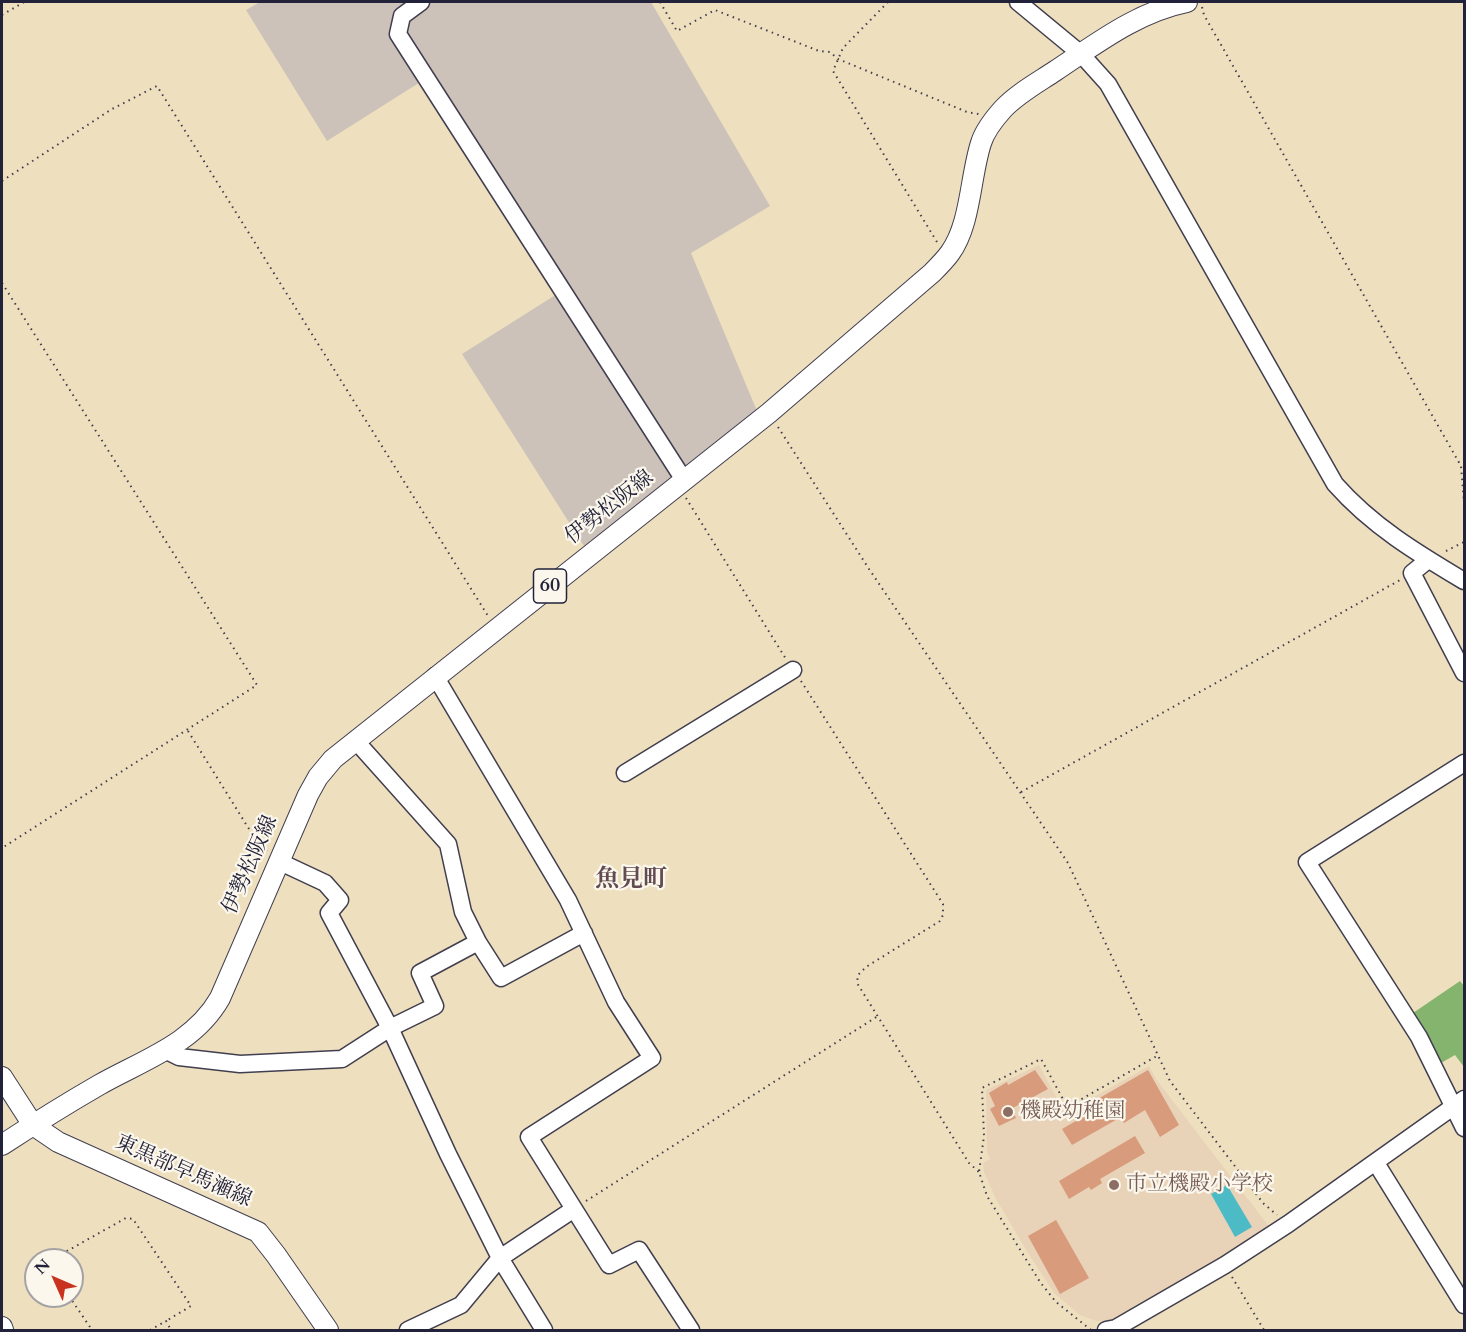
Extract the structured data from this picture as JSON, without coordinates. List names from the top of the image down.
{
  "streets": {
    "main road": ["伊勢松阪線", "60", "東黒部早馬瀬線"]
  },
  "crossings": [
    ["伊勢松阪線", "東黒部早馬瀬線"]
  ],
  "districts": ["魚見町"],
  "places": ["機殿幼稚園", "市立機殿小学校"],
  "north": "top left"
}
